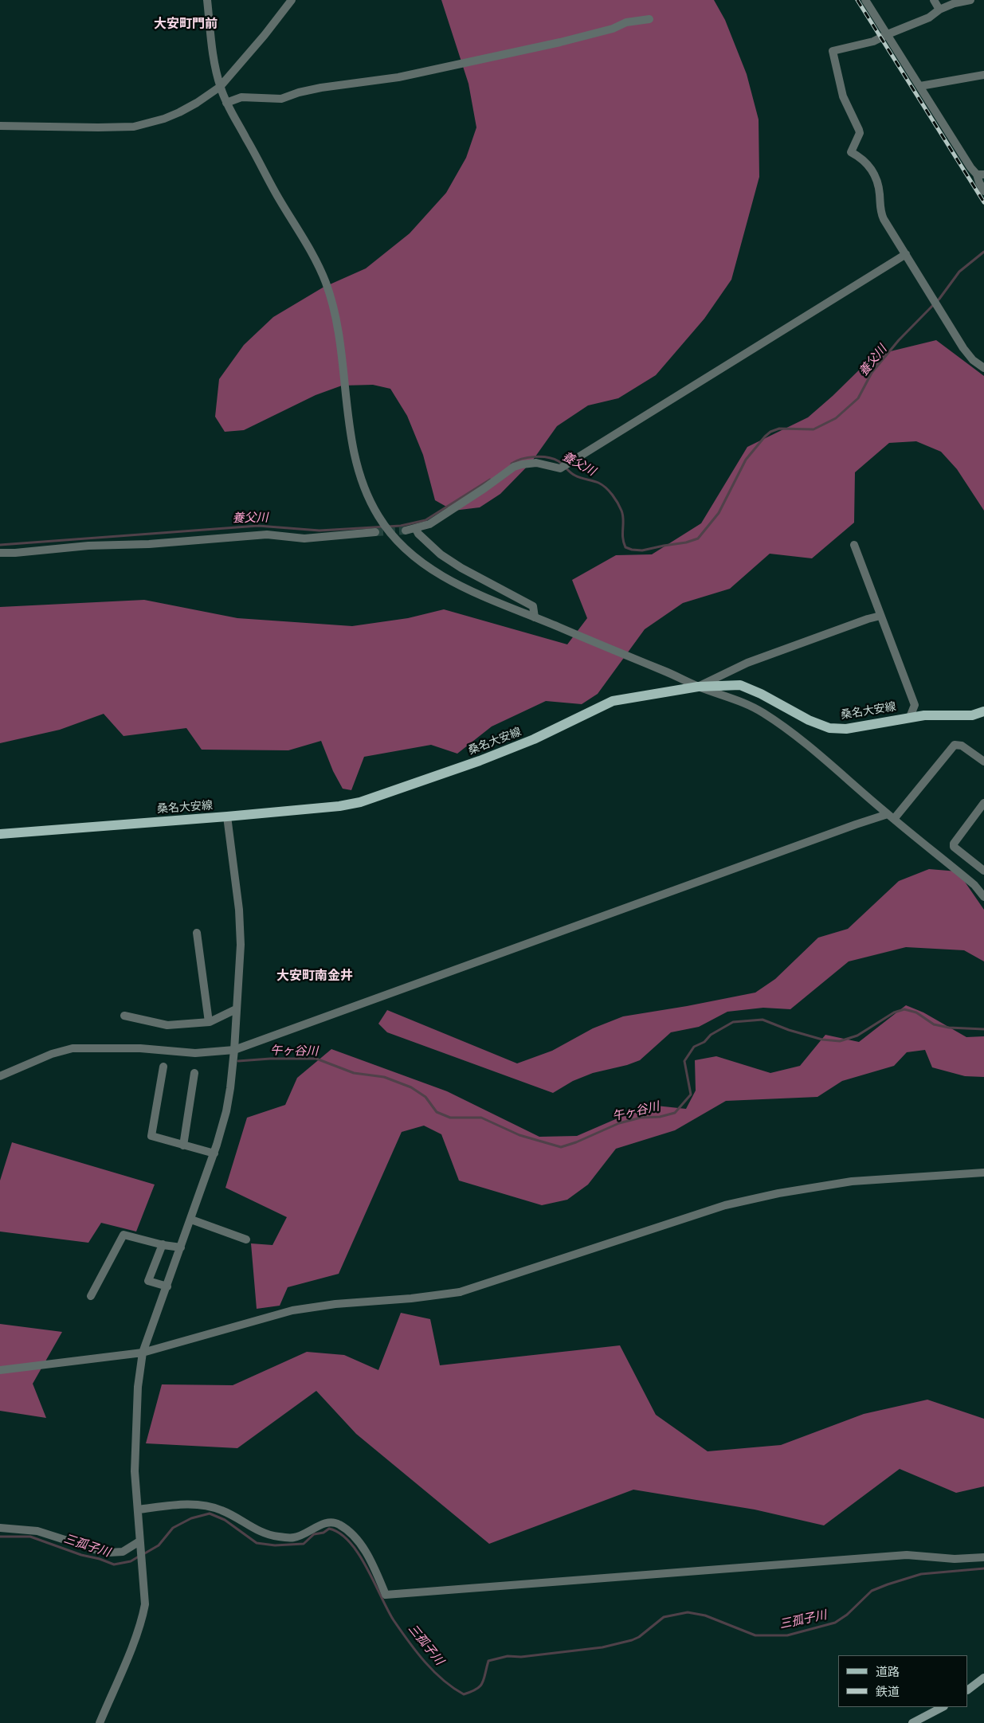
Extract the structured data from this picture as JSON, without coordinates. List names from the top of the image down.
{
  "streets": {
    "main road": ["桑名大安線"]
  },
  "districts": ["大安町門前", "大安町南金井"],
  "water": ["養父川", "午ヶ谷川", "三孤子川"],
  "legend": ["道路", "鉄道"]
}
